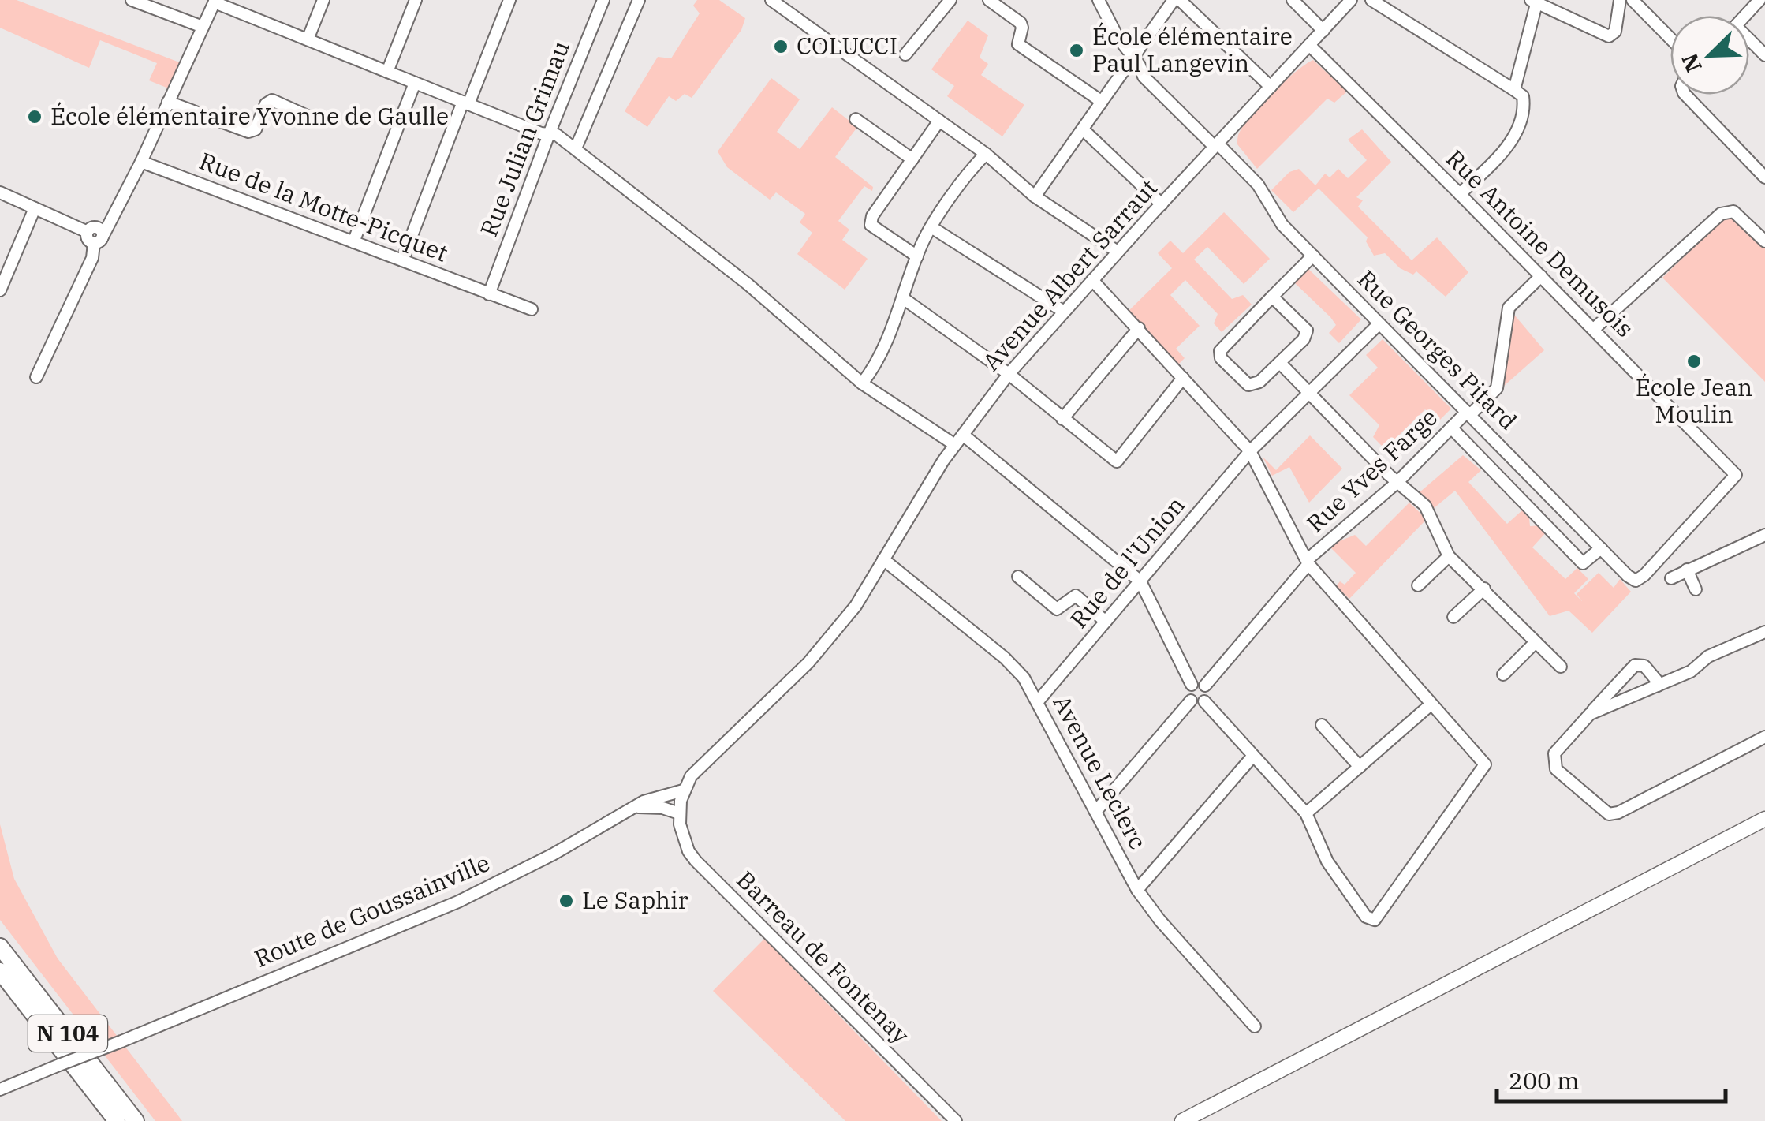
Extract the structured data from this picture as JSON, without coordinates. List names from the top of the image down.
{
  "streets": {
    "highway": ["N 104"],
    "street": [
      "Rue Julian Grimau",
      "Rue de la Motte-Picquet",
      "Rue Antoine Demusois",
      "Avenue Albert Sarraut",
      "Rue Georges Pitard",
      "Rue Yves Farge",
      "Rue de l'Union",
      "Avenue Leclerc",
      "Route de Goussainville",
      "Barreau de Fontenay"
    ]
  },
  "crossings": [
    ["Rue Julian Grimau", "Rue de la Motte-Picquet"],
    ["Rue Antoine Demusois", "Avenue Albert Sarraut"],
    ["Rue Antoine Demusois", "Rue Georges Pitard"],
    ["Rue Antoine Demusois", "Rue Yves Farge"],
    ["Avenue Albert Sarraut", "Rue Georges Pitard"],
    ["Avenue Albert Sarraut", "Avenue Leclerc"],
    ["Avenue Albert Sarraut", "Route de Goussainville"],
    ["Rue Georges Pitard", "Rue Yves Farge"],
    ["Rue Georges Pitard", "Rue de l'Union"],
    ["Rue de l'Union", "Avenue Leclerc"]
  ],
  "places": [
    "COLUCCI",
    "École élémentaire Paul Langevin",
    "École élémentaire Yvonne de Gaulle",
    "École Jean Moulin",
    "Le Saphir"
  ],
  "scale_bar": "200 m",
  "north": "bottom left"
}
